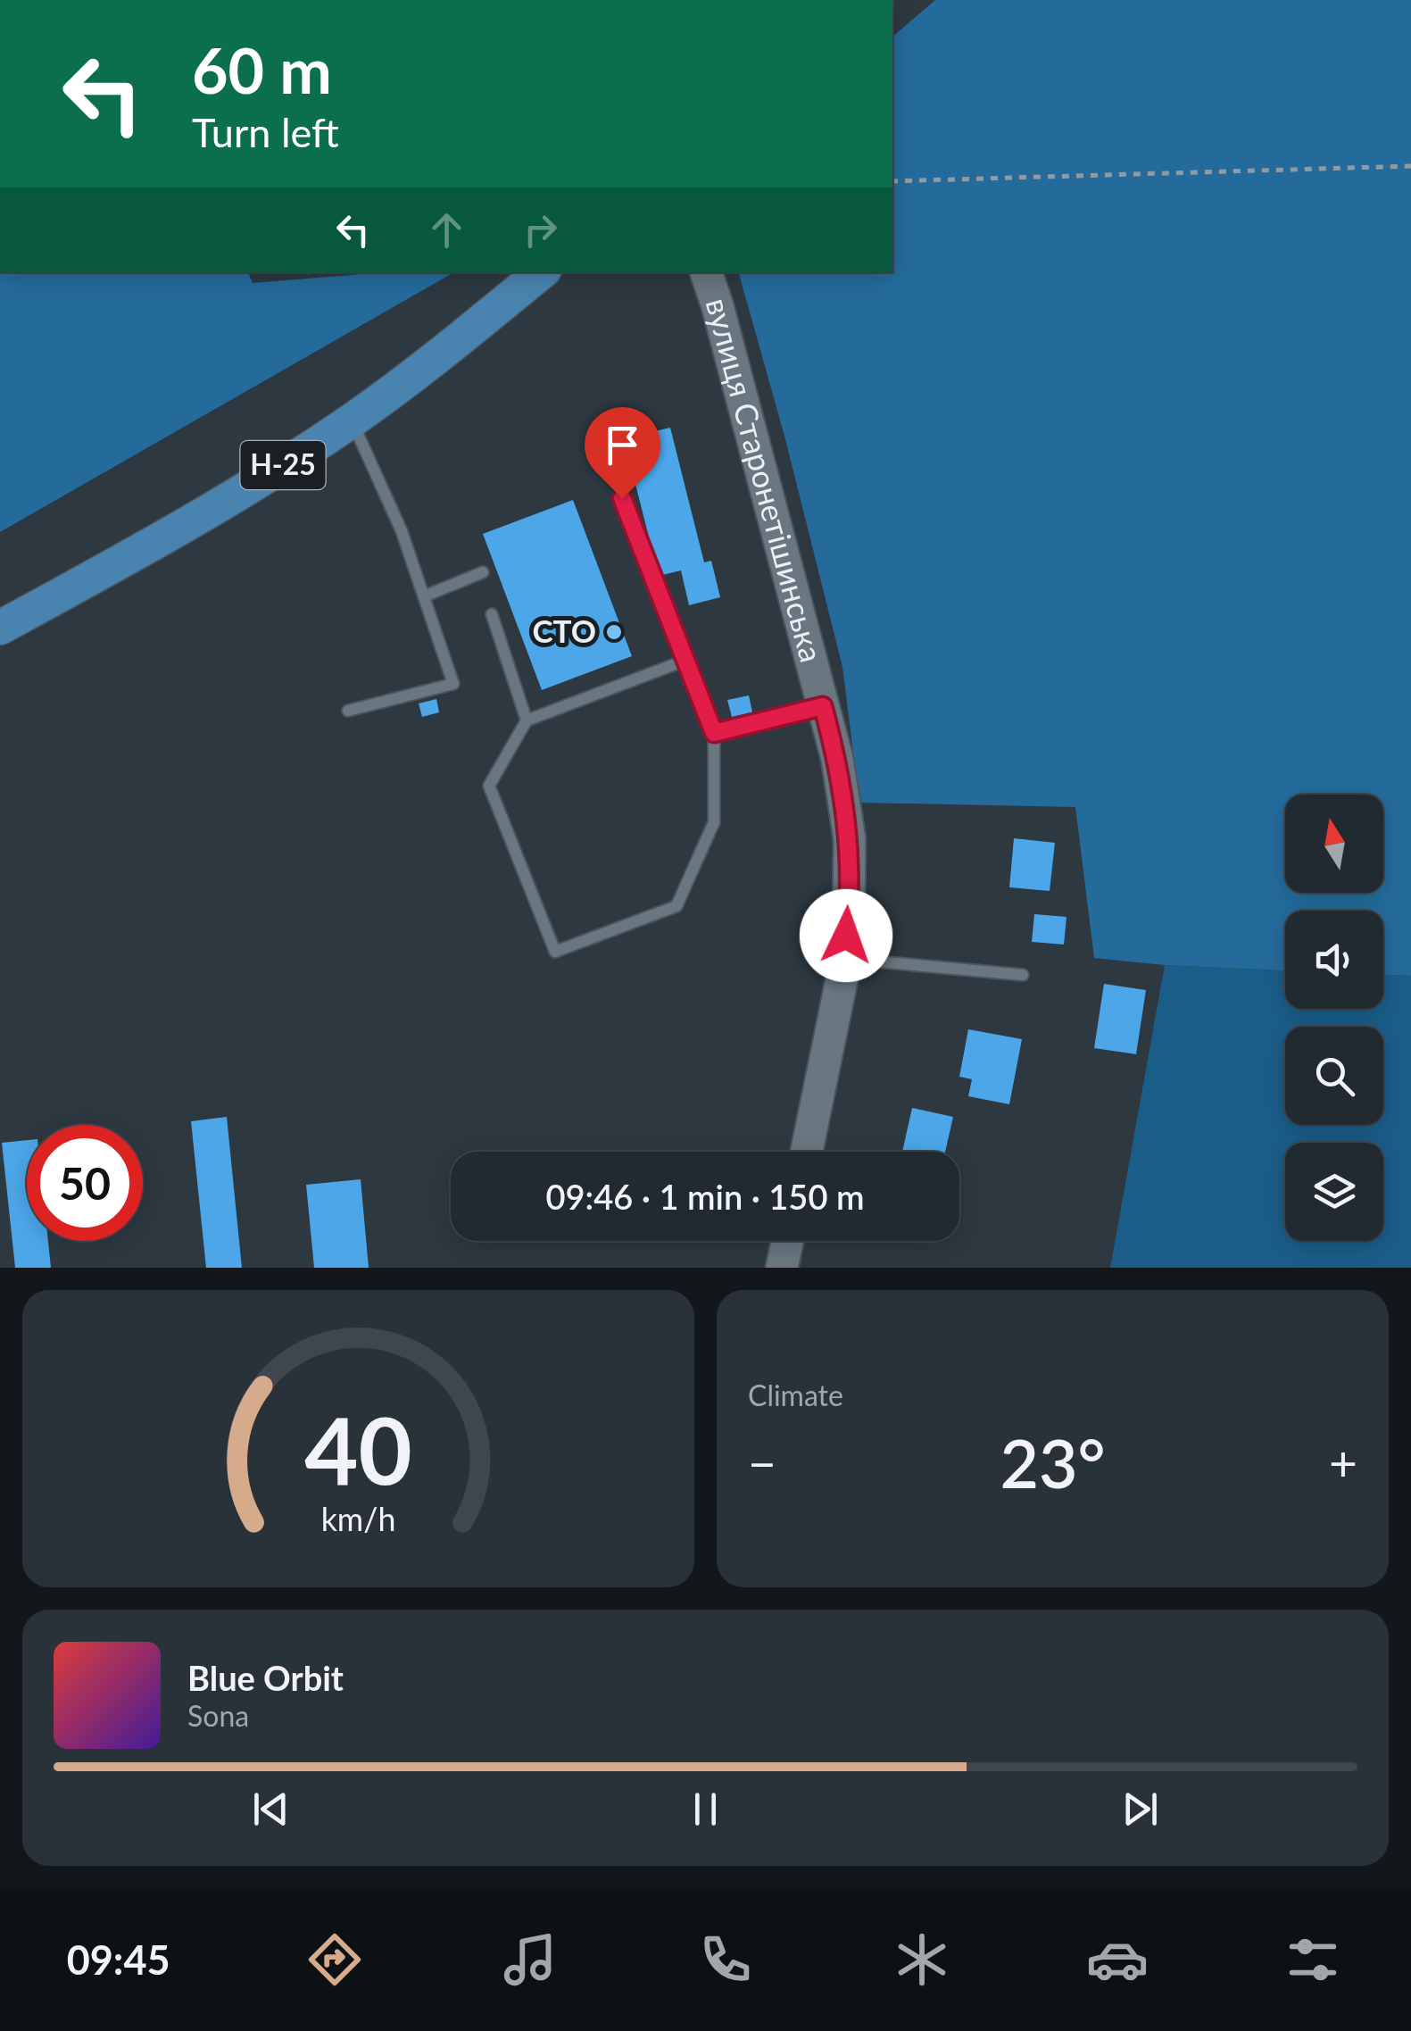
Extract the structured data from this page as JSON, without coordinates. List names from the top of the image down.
{
  "streets": {
    "main road": ["Н-25", "вулиця Старонетішинська"]
  },
  "places": ["СТО"],
  "north": "top",
  "page": {
    "turn": ["60 m", "Turn left"],
    "limit": "50",
    "trip": "09:46 · 1 min · 150 m",
    "tile": "Climate",
    "heat": ["−", "23°", "+"],
    "song": ["Blue Orbit", "Sona"],
    "tabs": "09:45",
    "gauge": ["40", "km/h"]
  }
}
